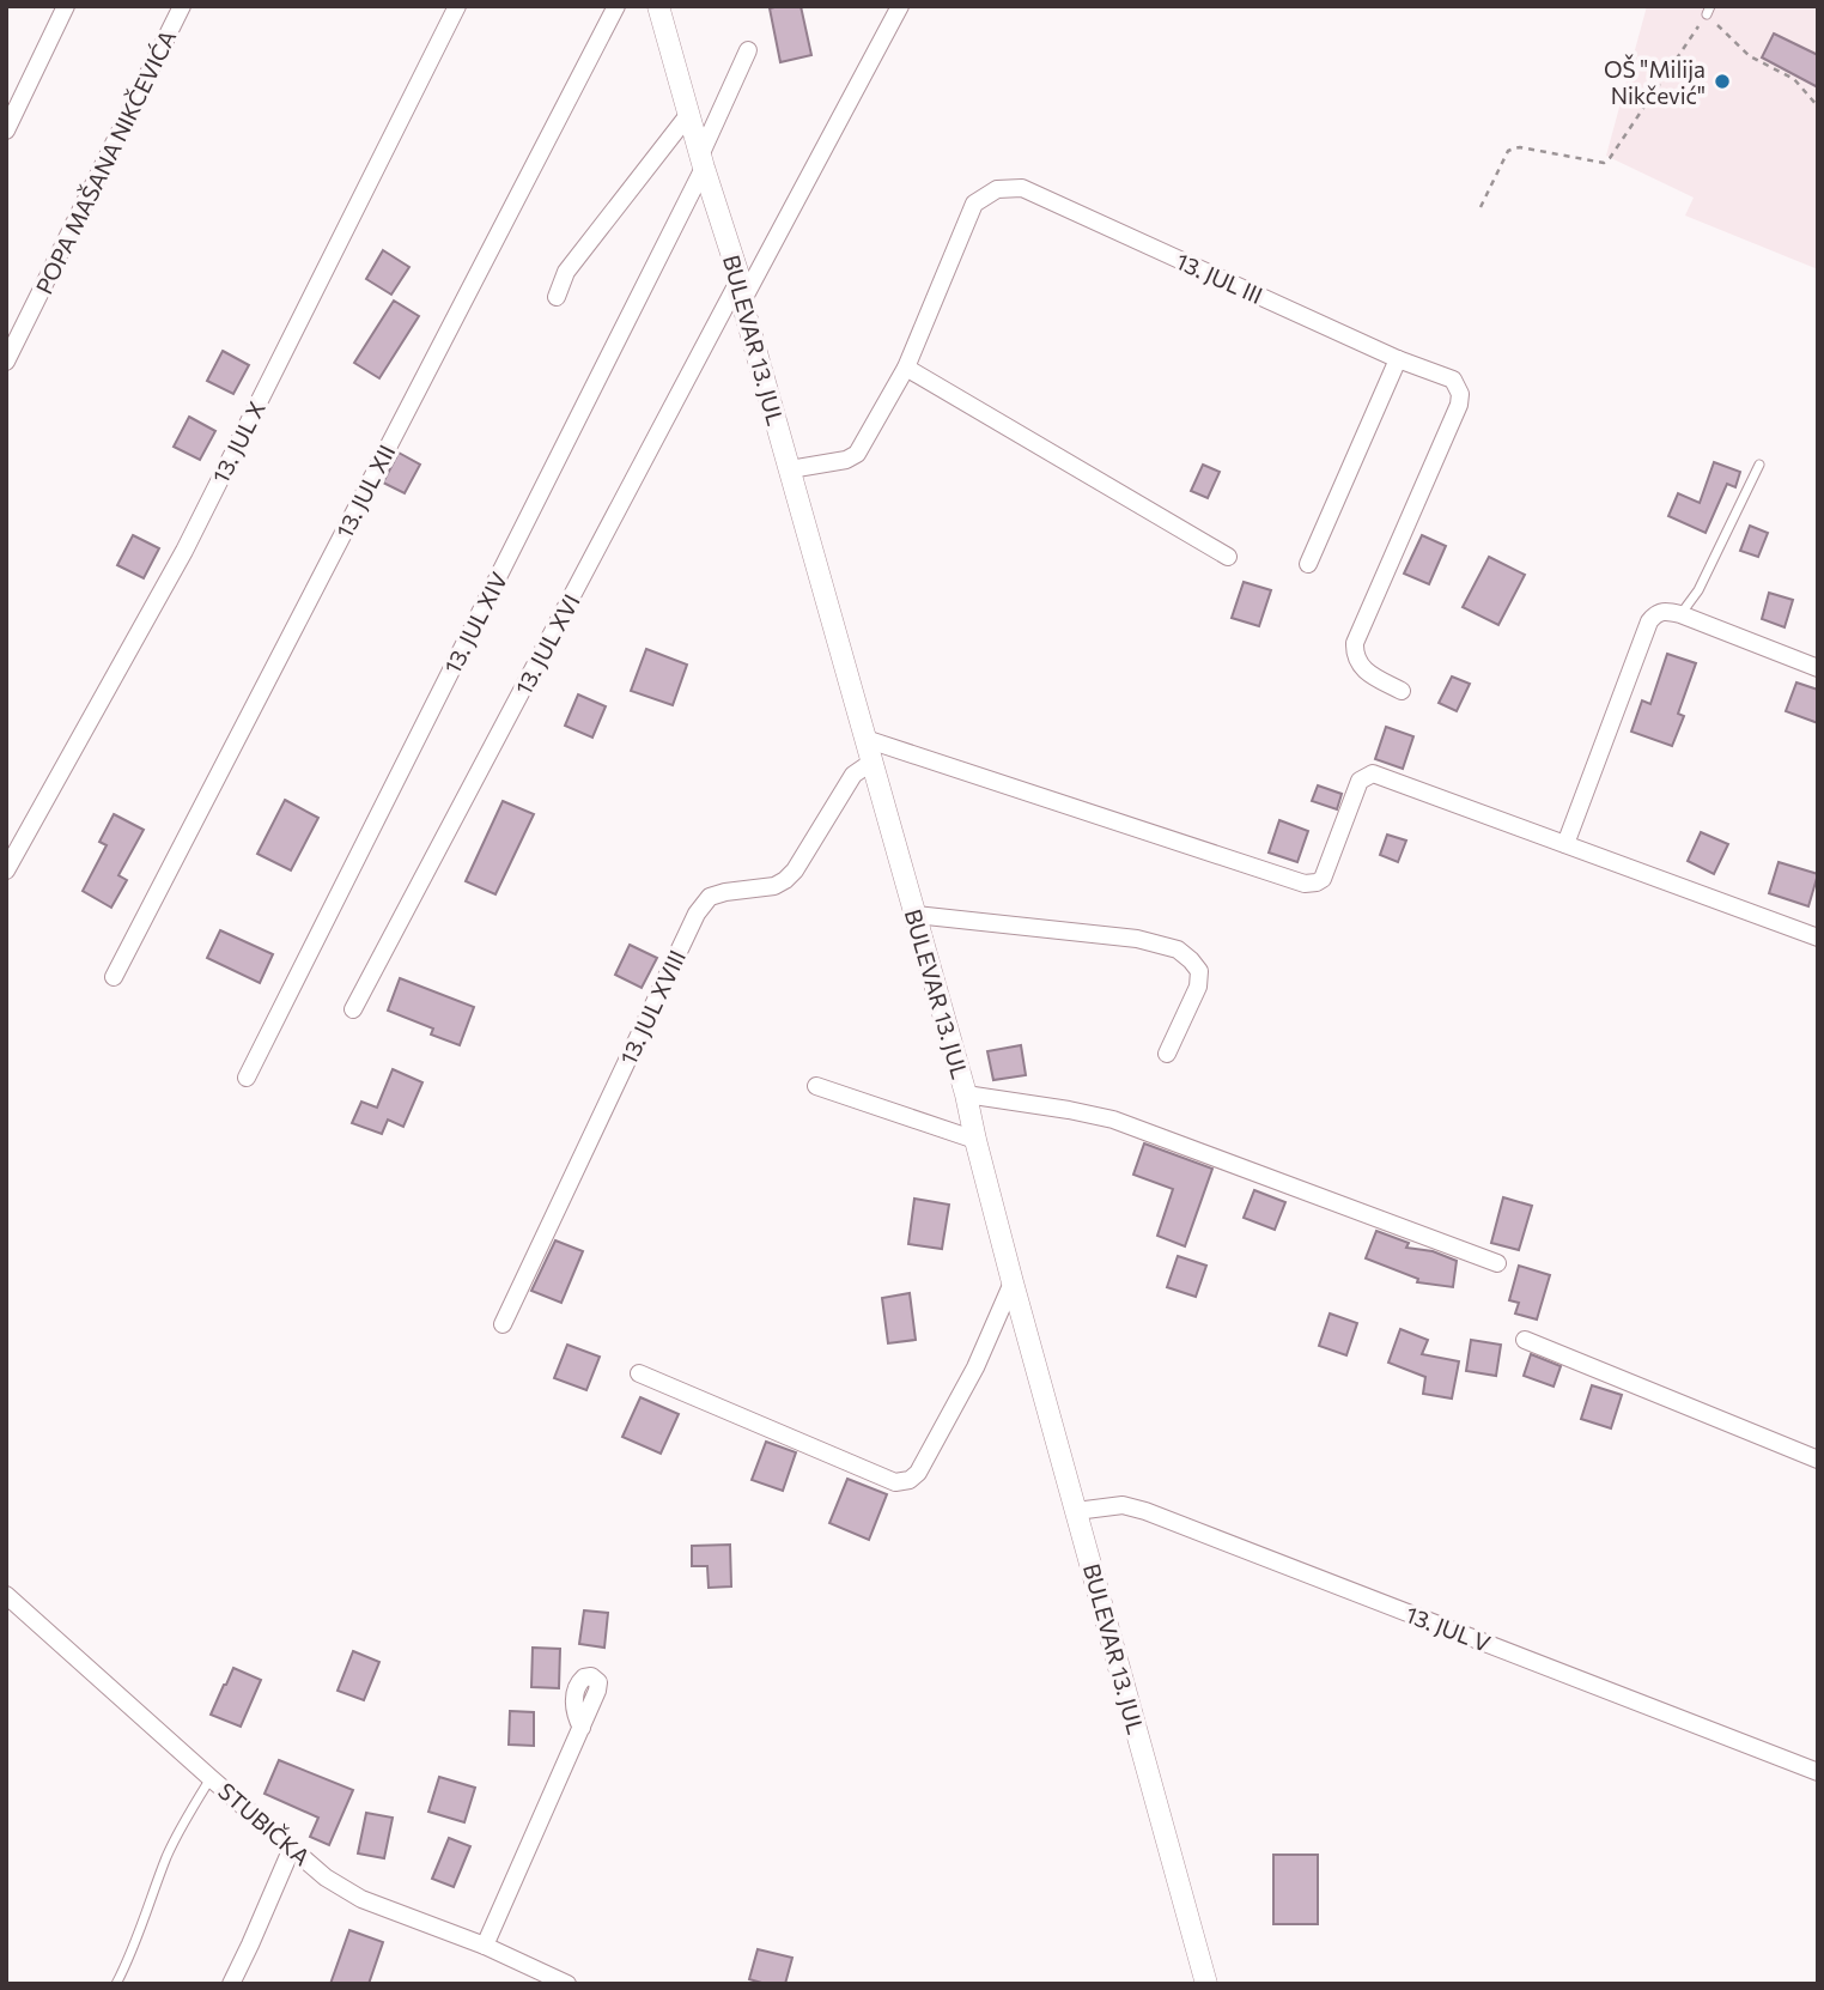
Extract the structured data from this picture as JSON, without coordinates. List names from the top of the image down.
{
  "streets": {
    "street": [
      "POPA MAŠANA NIKČEVIĆA",
      "13. JUL III",
      "BULEVAR 13. JUL",
      "13. JUL X",
      "13. JUL XII",
      "13. JUL XIV",
      "13. JUL XVI",
      "13. JUL XVIII",
      "13. JUL V",
      "STUBIČKA"
    ]
  },
  "crossings": [
    ["13. JUL III", "BULEVAR 13. JUL"],
    ["BULEVAR 13. JUL", "13. JUL XIV"],
    ["BULEVAR 13. JUL", "13. JUL XVI"],
    ["BULEVAR 13. JUL", "13. JUL XVIII"],
    ["BULEVAR 13. JUL", "13. JUL V"]
  ],
  "places": ["OŠ \"Milija Nikčević\""]
}
